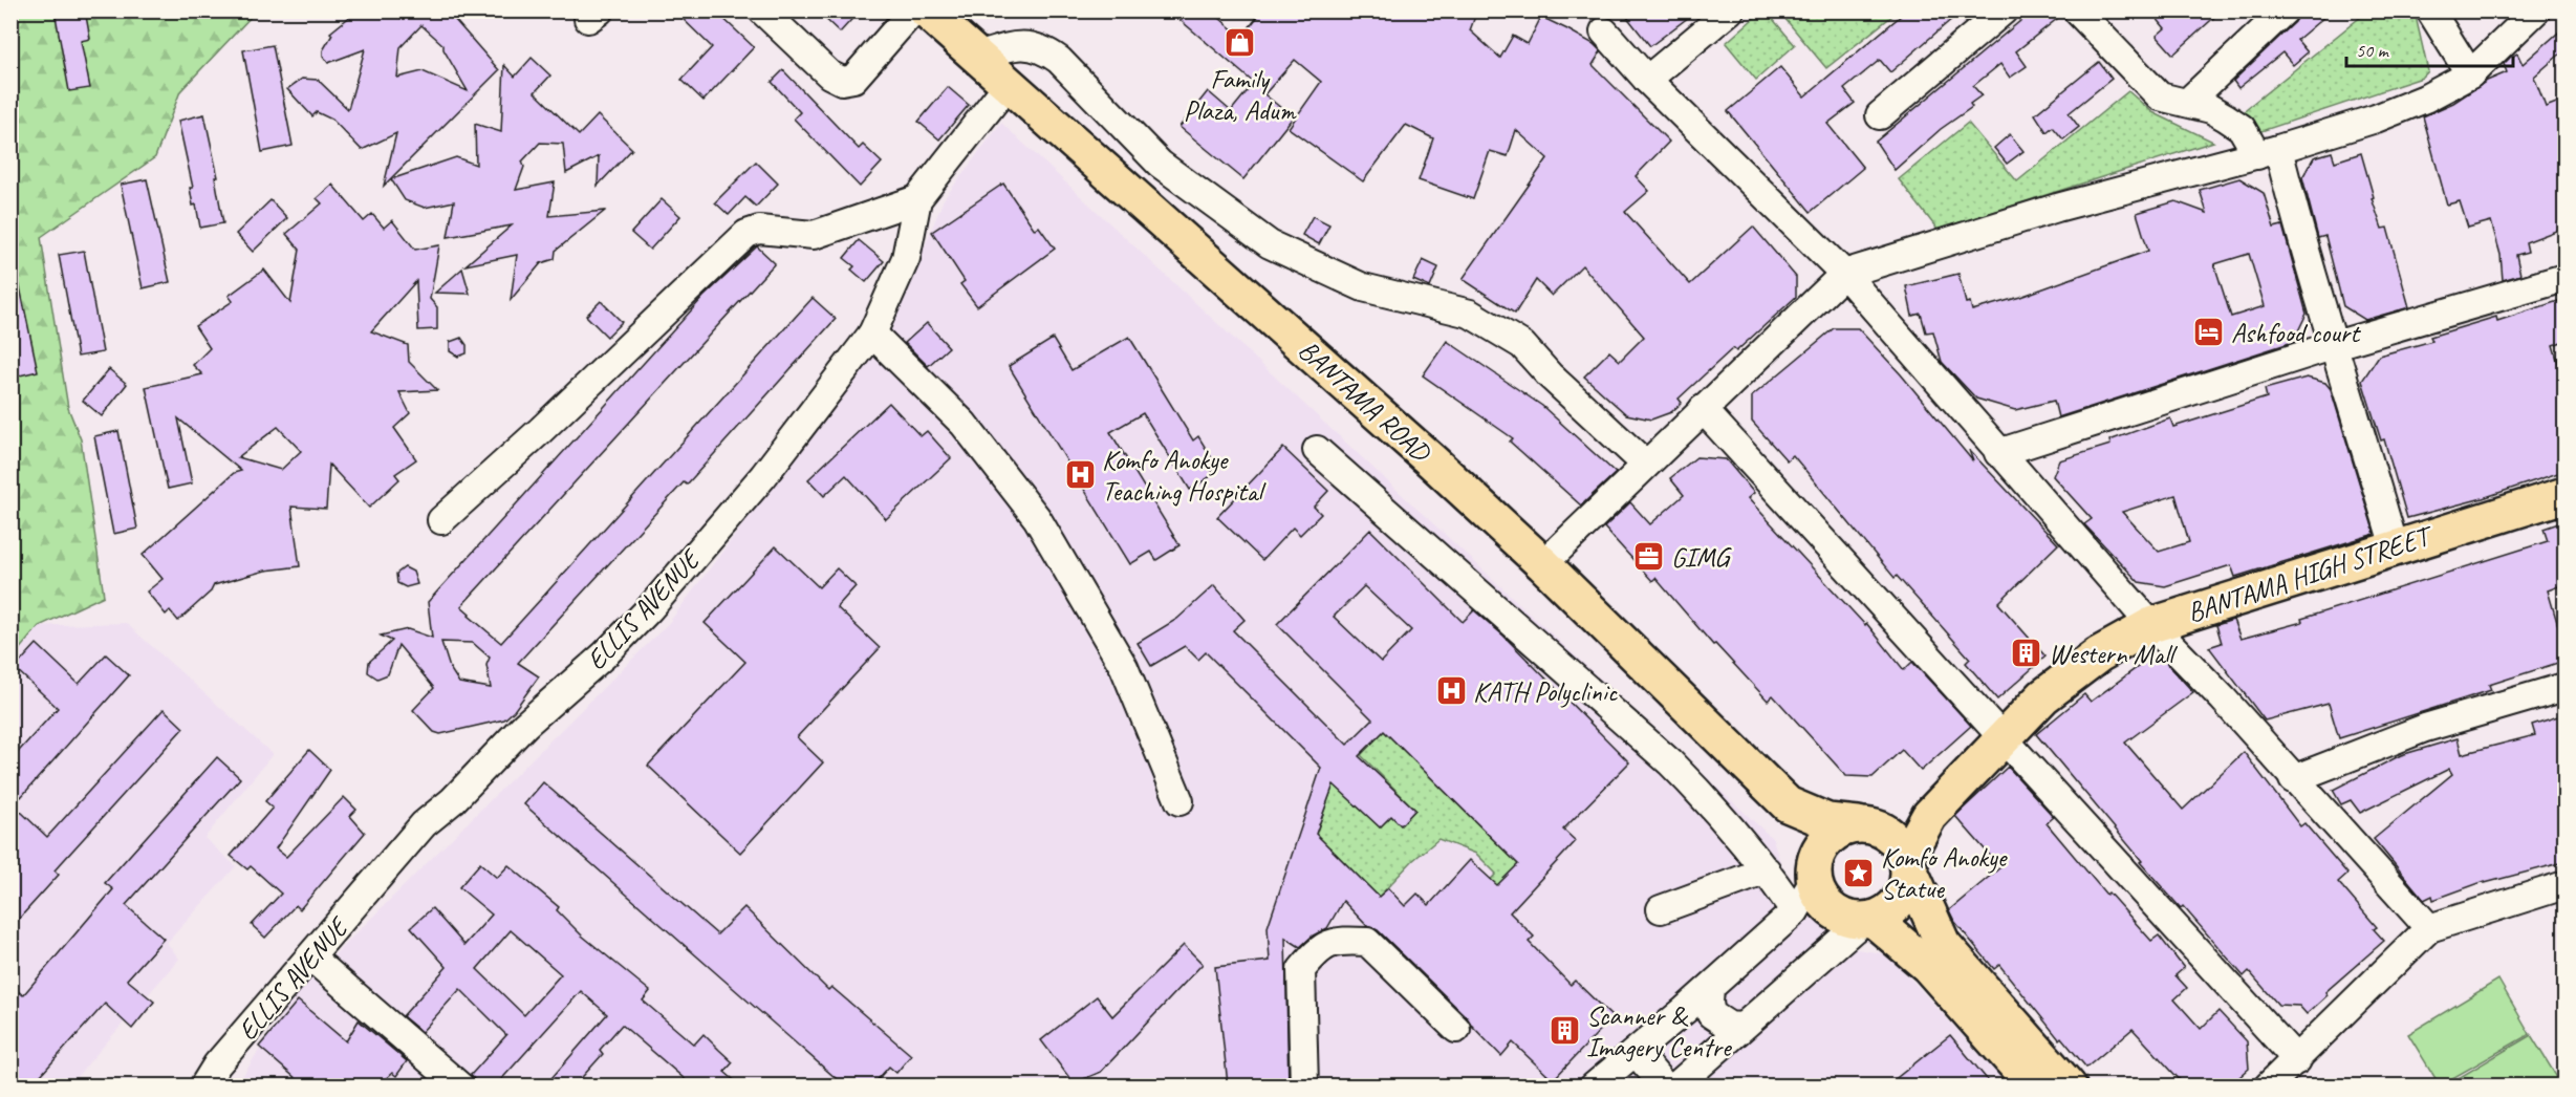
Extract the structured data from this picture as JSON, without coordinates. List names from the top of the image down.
{
  "streets": {
    "main road": ["BANTAMA ROAD", "BANTAMA HIGH STREET"],
    "street": ["ELLIS AVENUE"]
  },
  "crossings": [
    ["BANTAMA ROAD", "ELLIS AVENUE"]
  ],
  "places": {
    "shop": ["Family Plaza, Adum"],
    "hotel": ["Ashfood court"],
    "hospital": ["Komfo Anokye Teaching Hospital", "KATH Polyclinic"],
    "office": ["GIMG"],
    "building": ["Western Mall", "Scanner & Imagery Centre"],
    "place": ["Komfo Anokye Statue"]
  },
  "scale_bar": "50 m"
}
